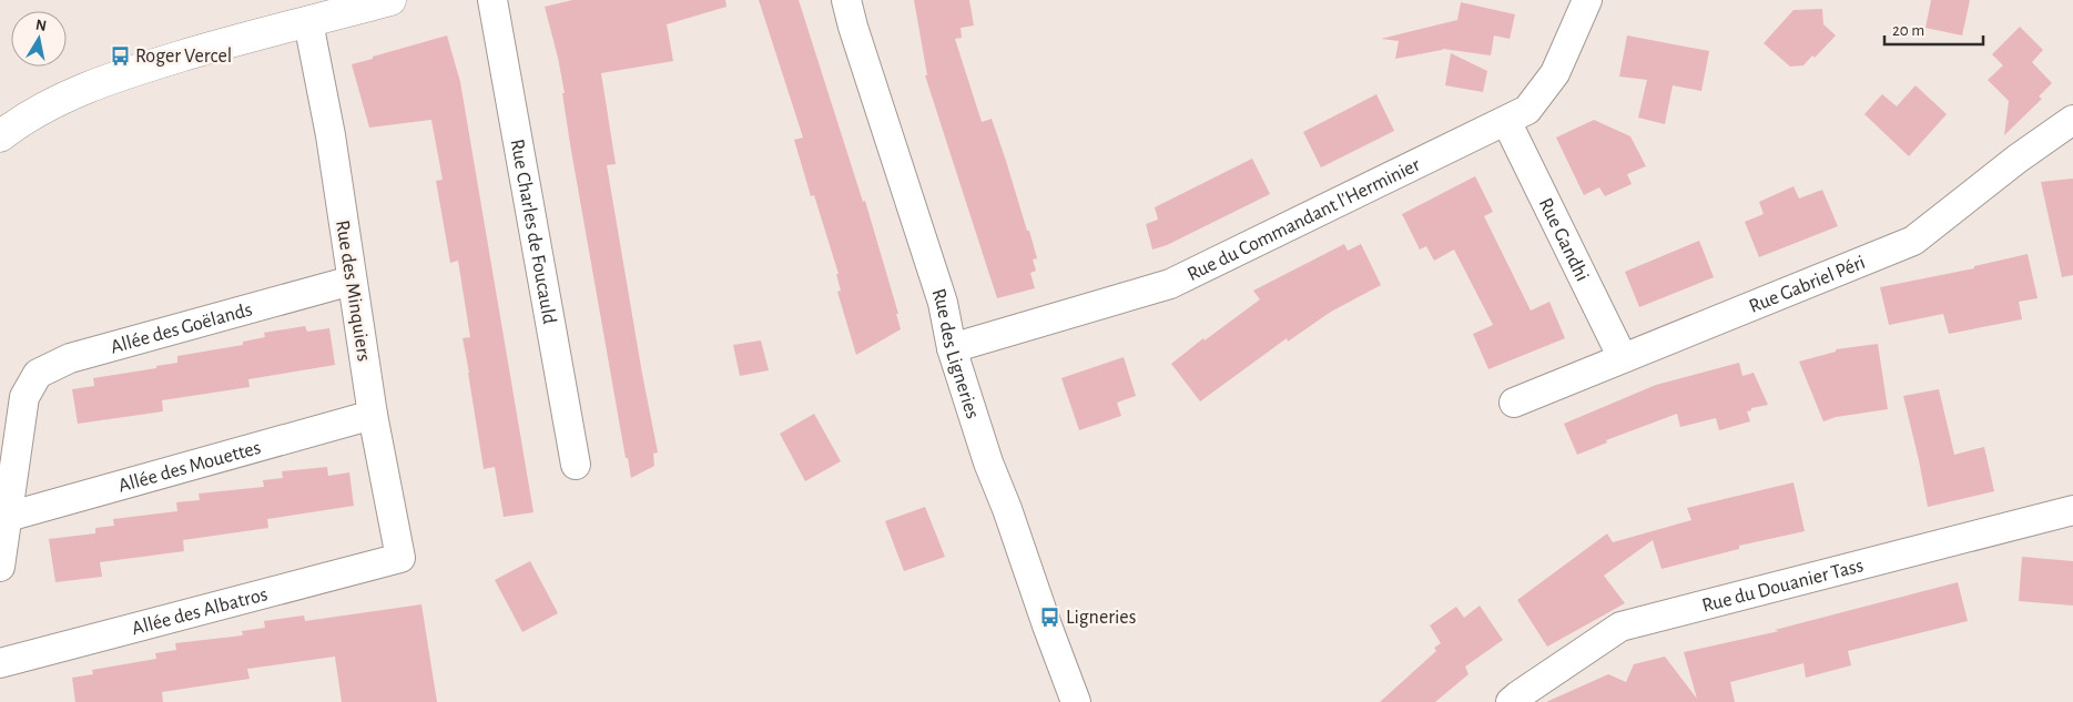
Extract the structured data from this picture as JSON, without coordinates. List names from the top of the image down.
{
  "streets": {
    "street": [
      "Rue du Commandant l'Herminier",
      "Rue Charles de Foucauld",
      "Rue Gandhi",
      "Rue Gabriel Péri",
      "Rue des Minquiers",
      "Allée des Goëlands",
      "Rue des Ligneries",
      "Allée des Mouettes",
      "Rue du Douanier Tass",
      "Allée des Albatros"
    ]
  },
  "crossings": [
    ["Rue du Commandant l'Herminier", "Rue Gandhi"],
    ["Rue du Commandant l'Herminier", "Rue des Ligneries"],
    ["Rue Gandhi", "Rue Gabriel Péri"],
    ["Rue des Minquiers", "Allée des Goëlands"],
    ["Rue des Minquiers", "Allée des Mouettes"],
    ["Rue des Minquiers", "Allée des Albatros"],
    ["Allée des Goëlands", "Allée des Mouettes"]
  ],
  "places": {
    "bus stop": ["Roger Vercel", "Ligneries"]
  },
  "scale_bar": "20 m",
  "north": "top"
}
